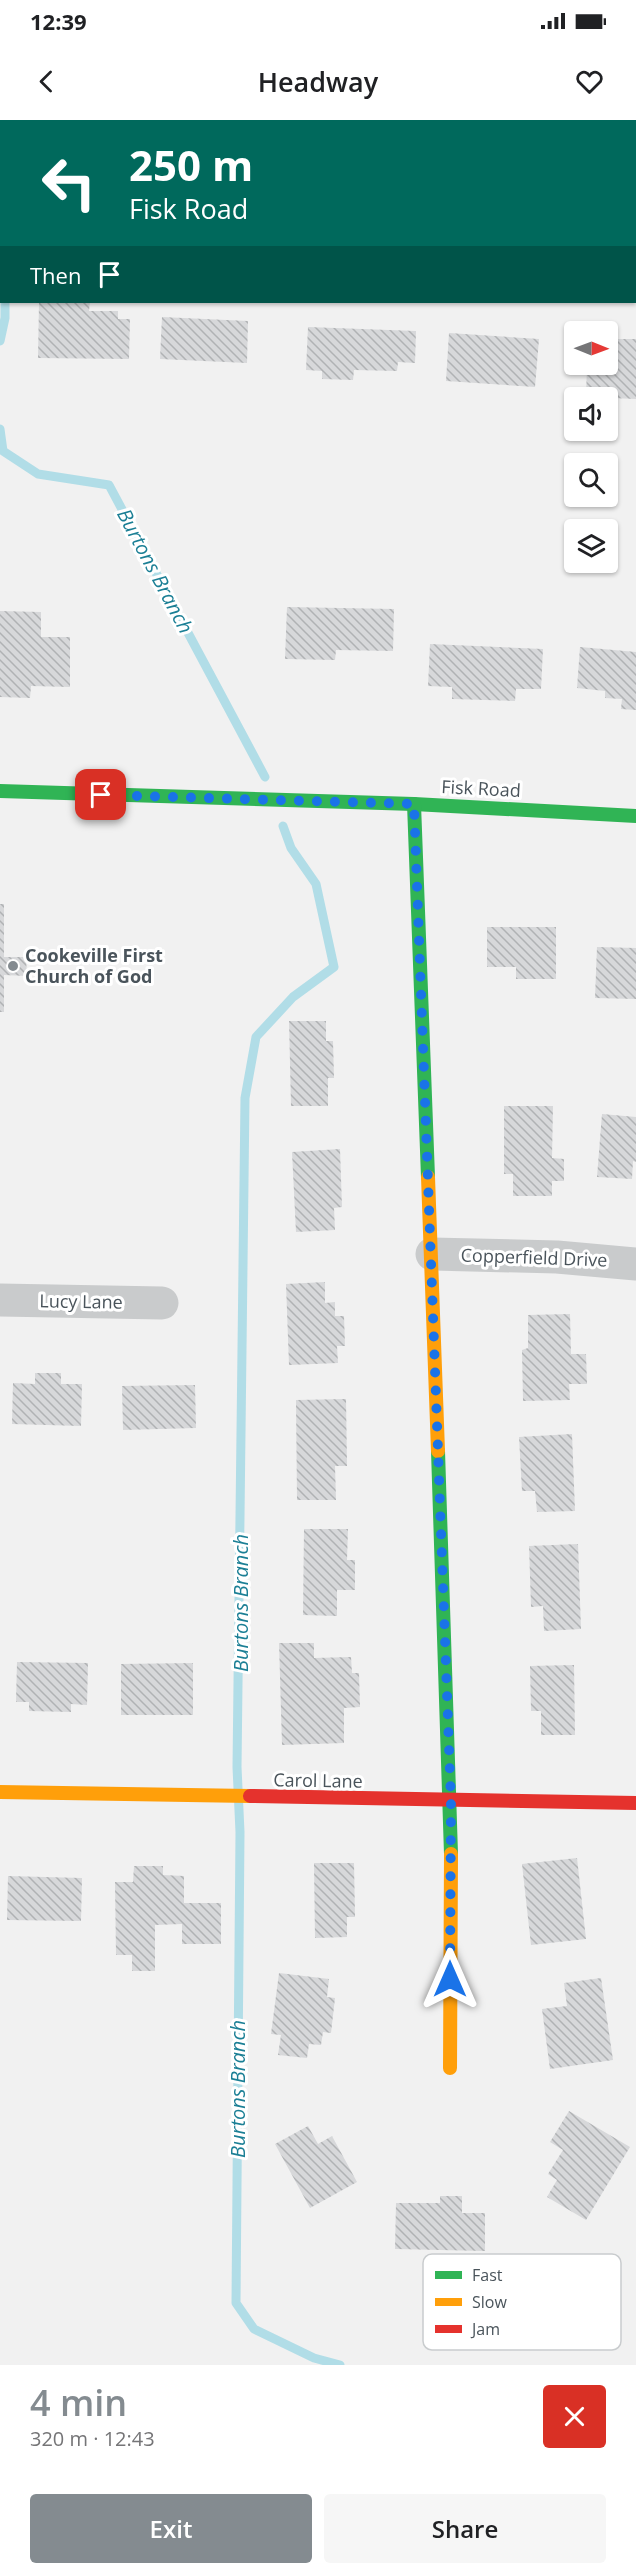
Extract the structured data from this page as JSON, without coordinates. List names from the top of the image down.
{
  "streets": {
    "street": [
      "Fisk Road",
      "Copperfield Drive",
      "Lucy Lane",
      "Carol Lane"
    ]
  },
  "water": ["Burtons Branch"],
  "places": ["Cookeville First Church of God"],
  "legend": ["Fast", "Slow", "Jam"],
  "north": "right",
  "page": {
    "status": "12:39",
    "header": "Headway",
    "turn": ["250 m", "Fisk Road"],
    "then": "Then",
    "heading": ["4 min", "320 m · 12:43"],
    "buttons": ["Exit", "Share"]
  }
}
